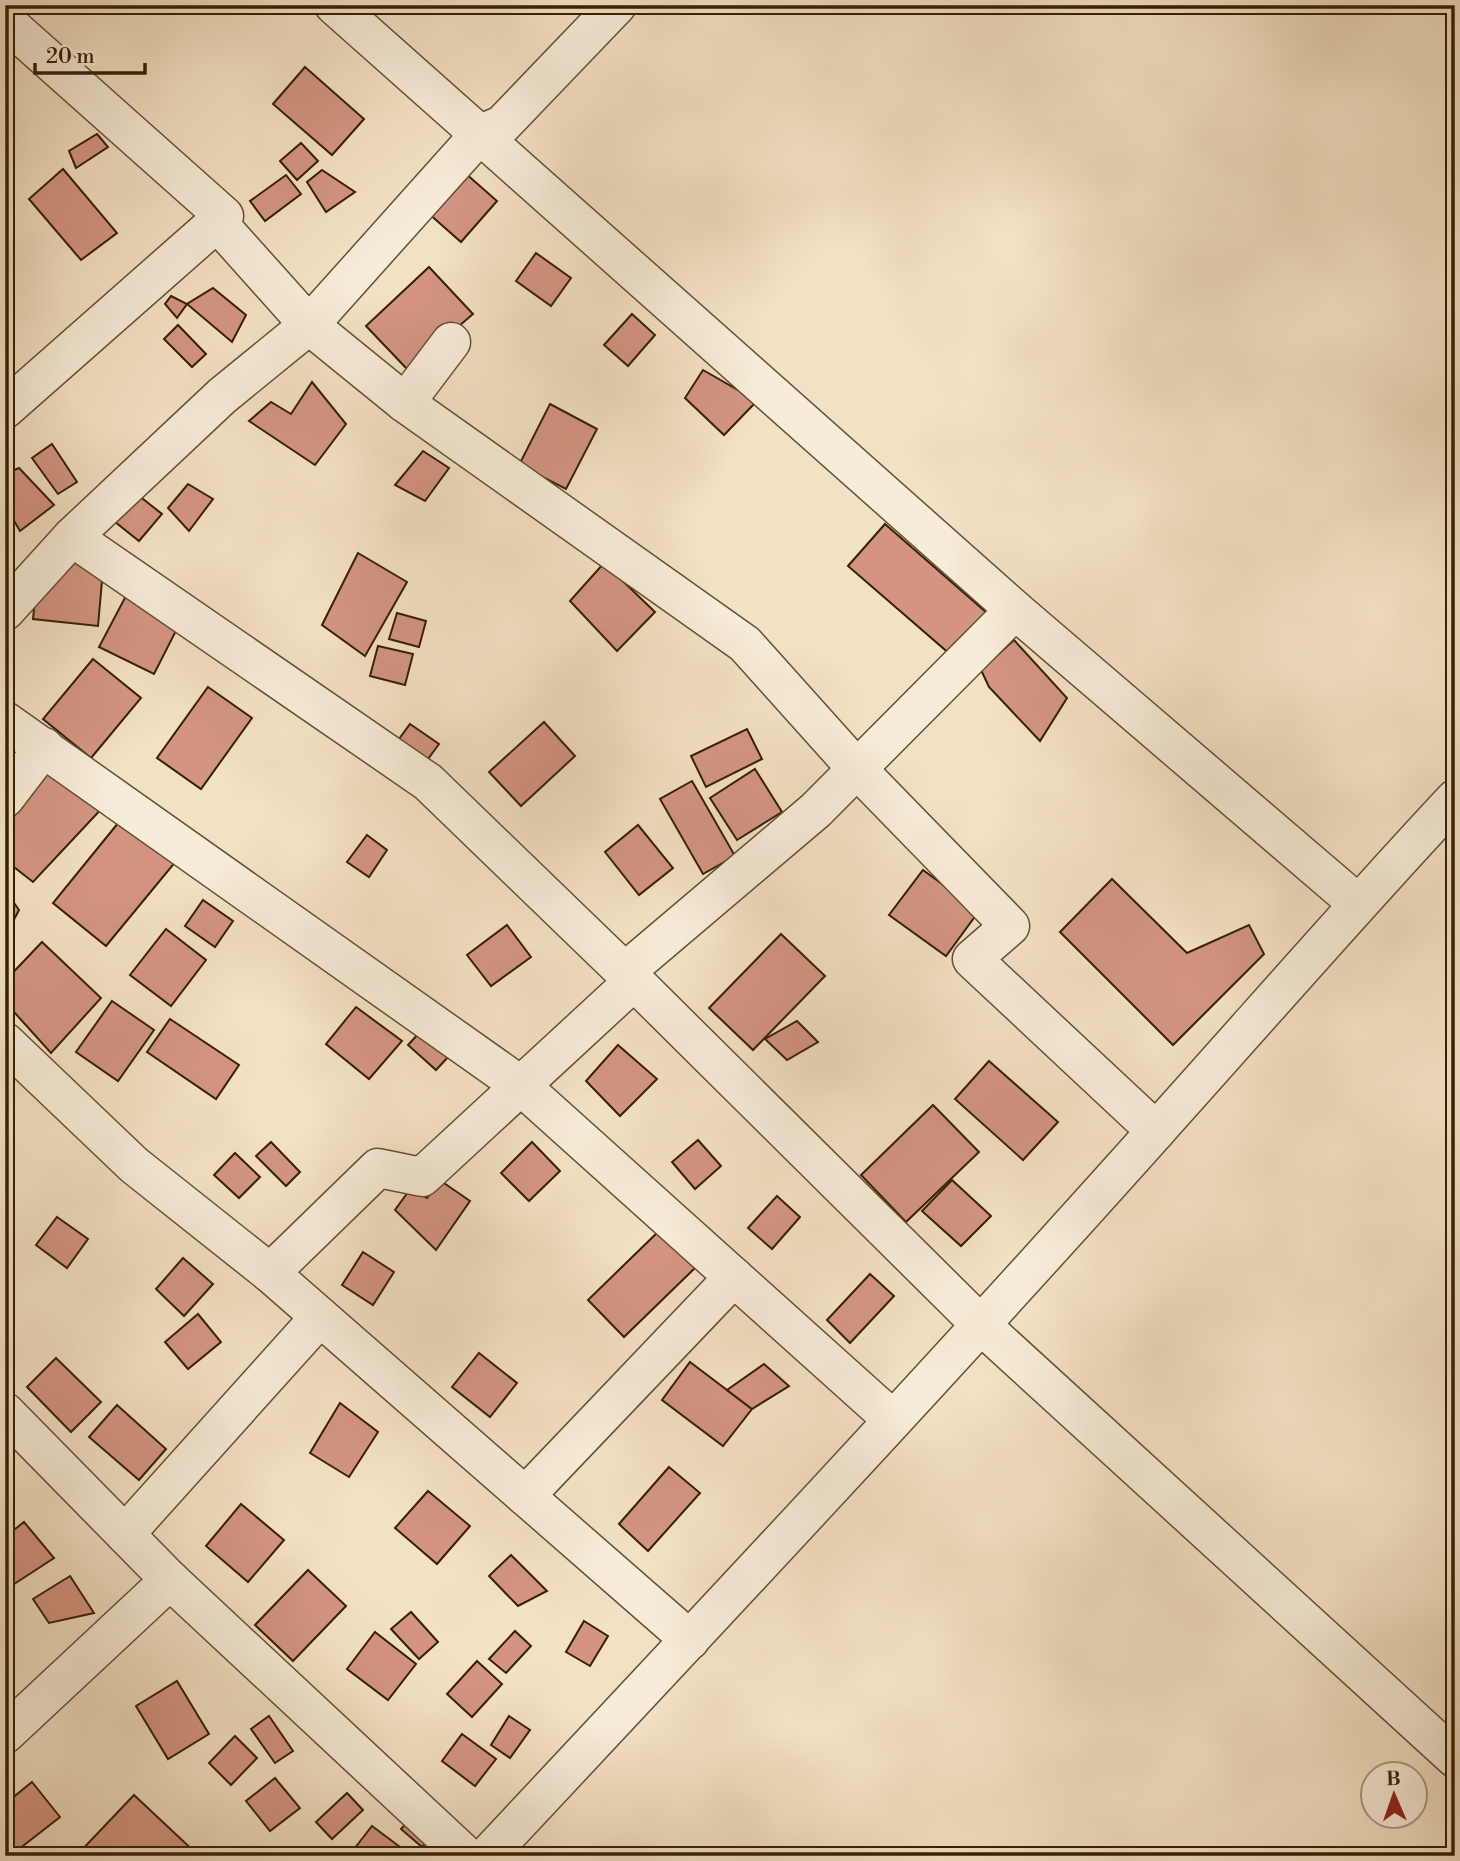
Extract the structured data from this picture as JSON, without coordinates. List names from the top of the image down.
{
  "scale_bar": "20 m",
  "north": "top"
}
